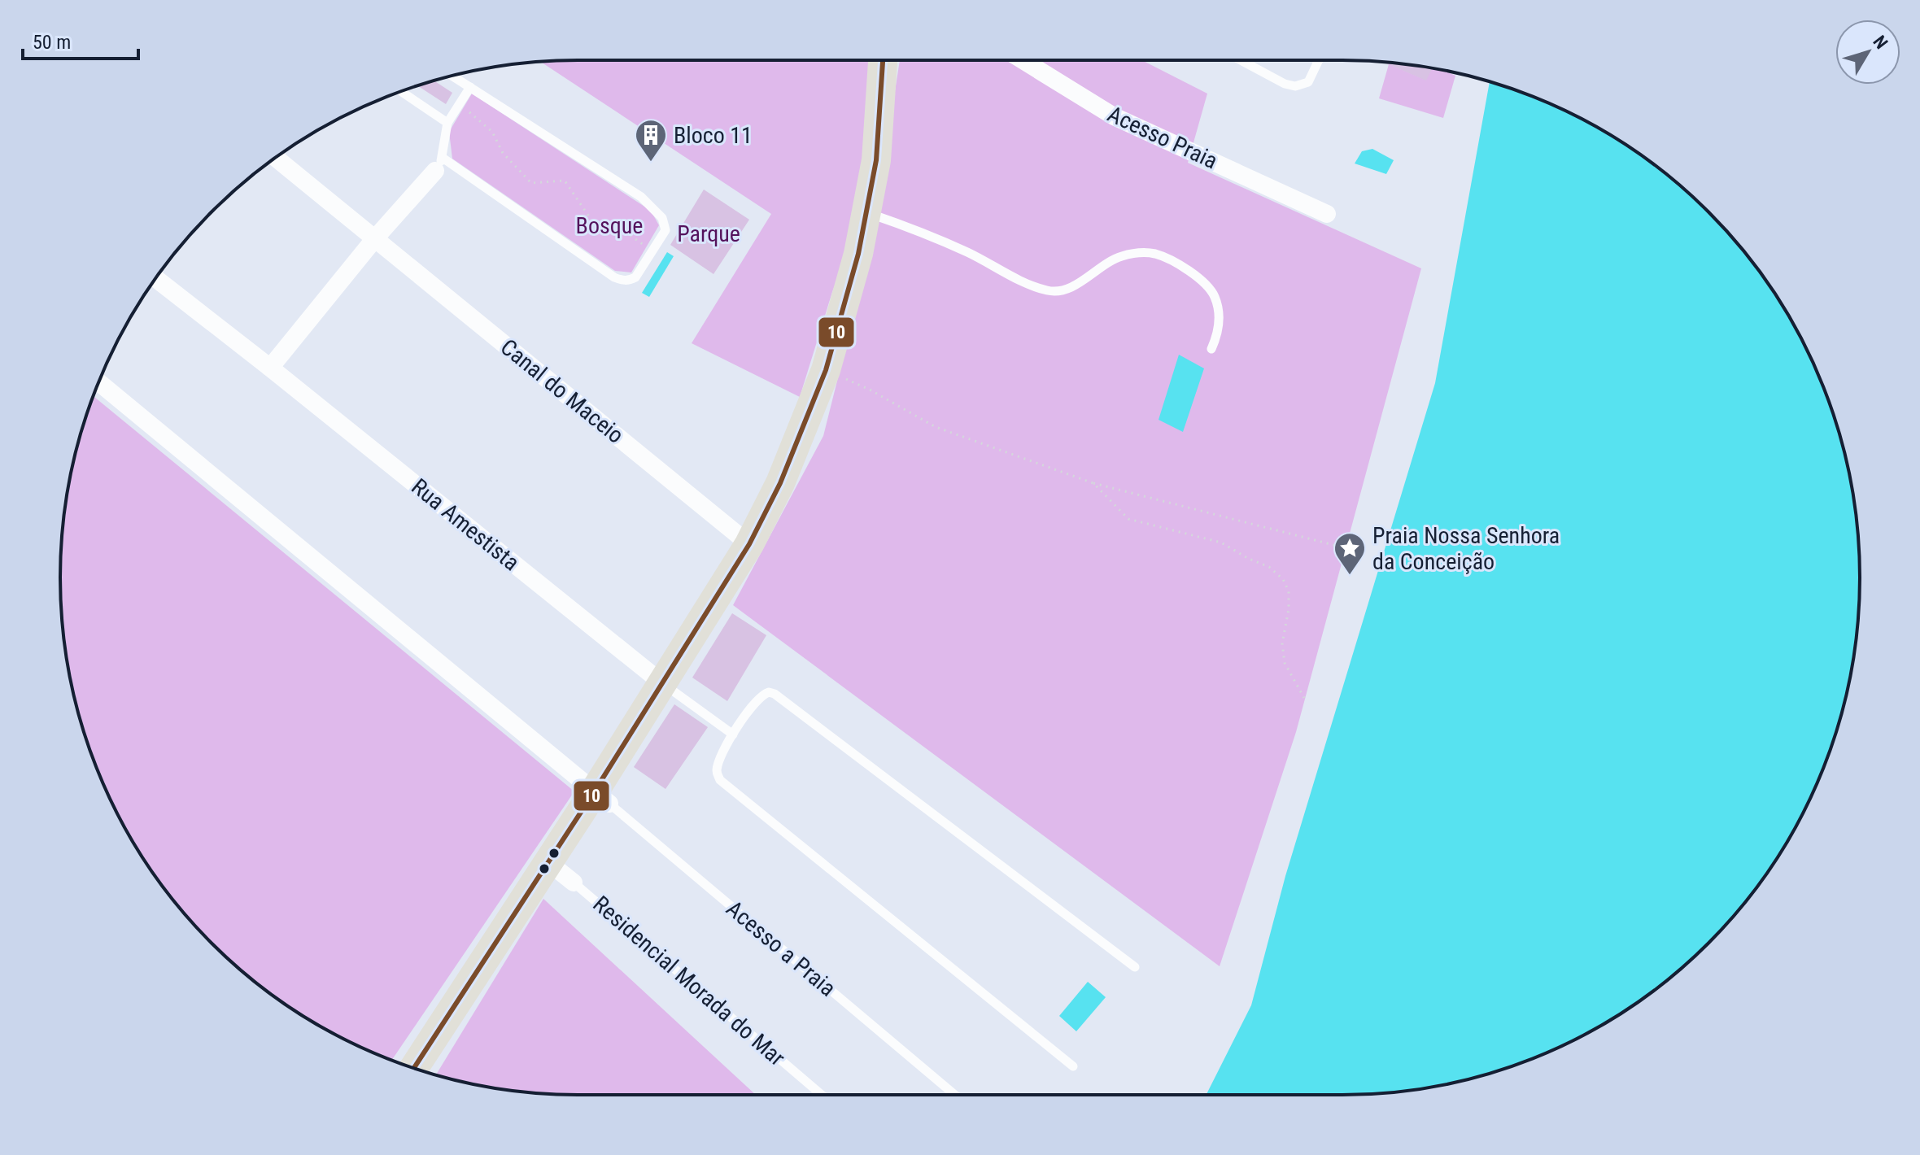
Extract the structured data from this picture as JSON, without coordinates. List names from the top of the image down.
{
  "streets": {
    "street": ["Acesso Praia", "Canal do Maceio", "Rua Amestista"],
    "lane": ["Acesso a Praia", "Residencial Morada do Mar"]
  },
  "parks": ["Bosque", "Parque"],
  "places": {
    "building": ["Bloco 11"],
    "place": ["Praia Nossa Senhora da Conceição"]
  },
  "lines": ["transit line 10"],
  "scale_bar": "50 m",
  "north": "top right"
}
